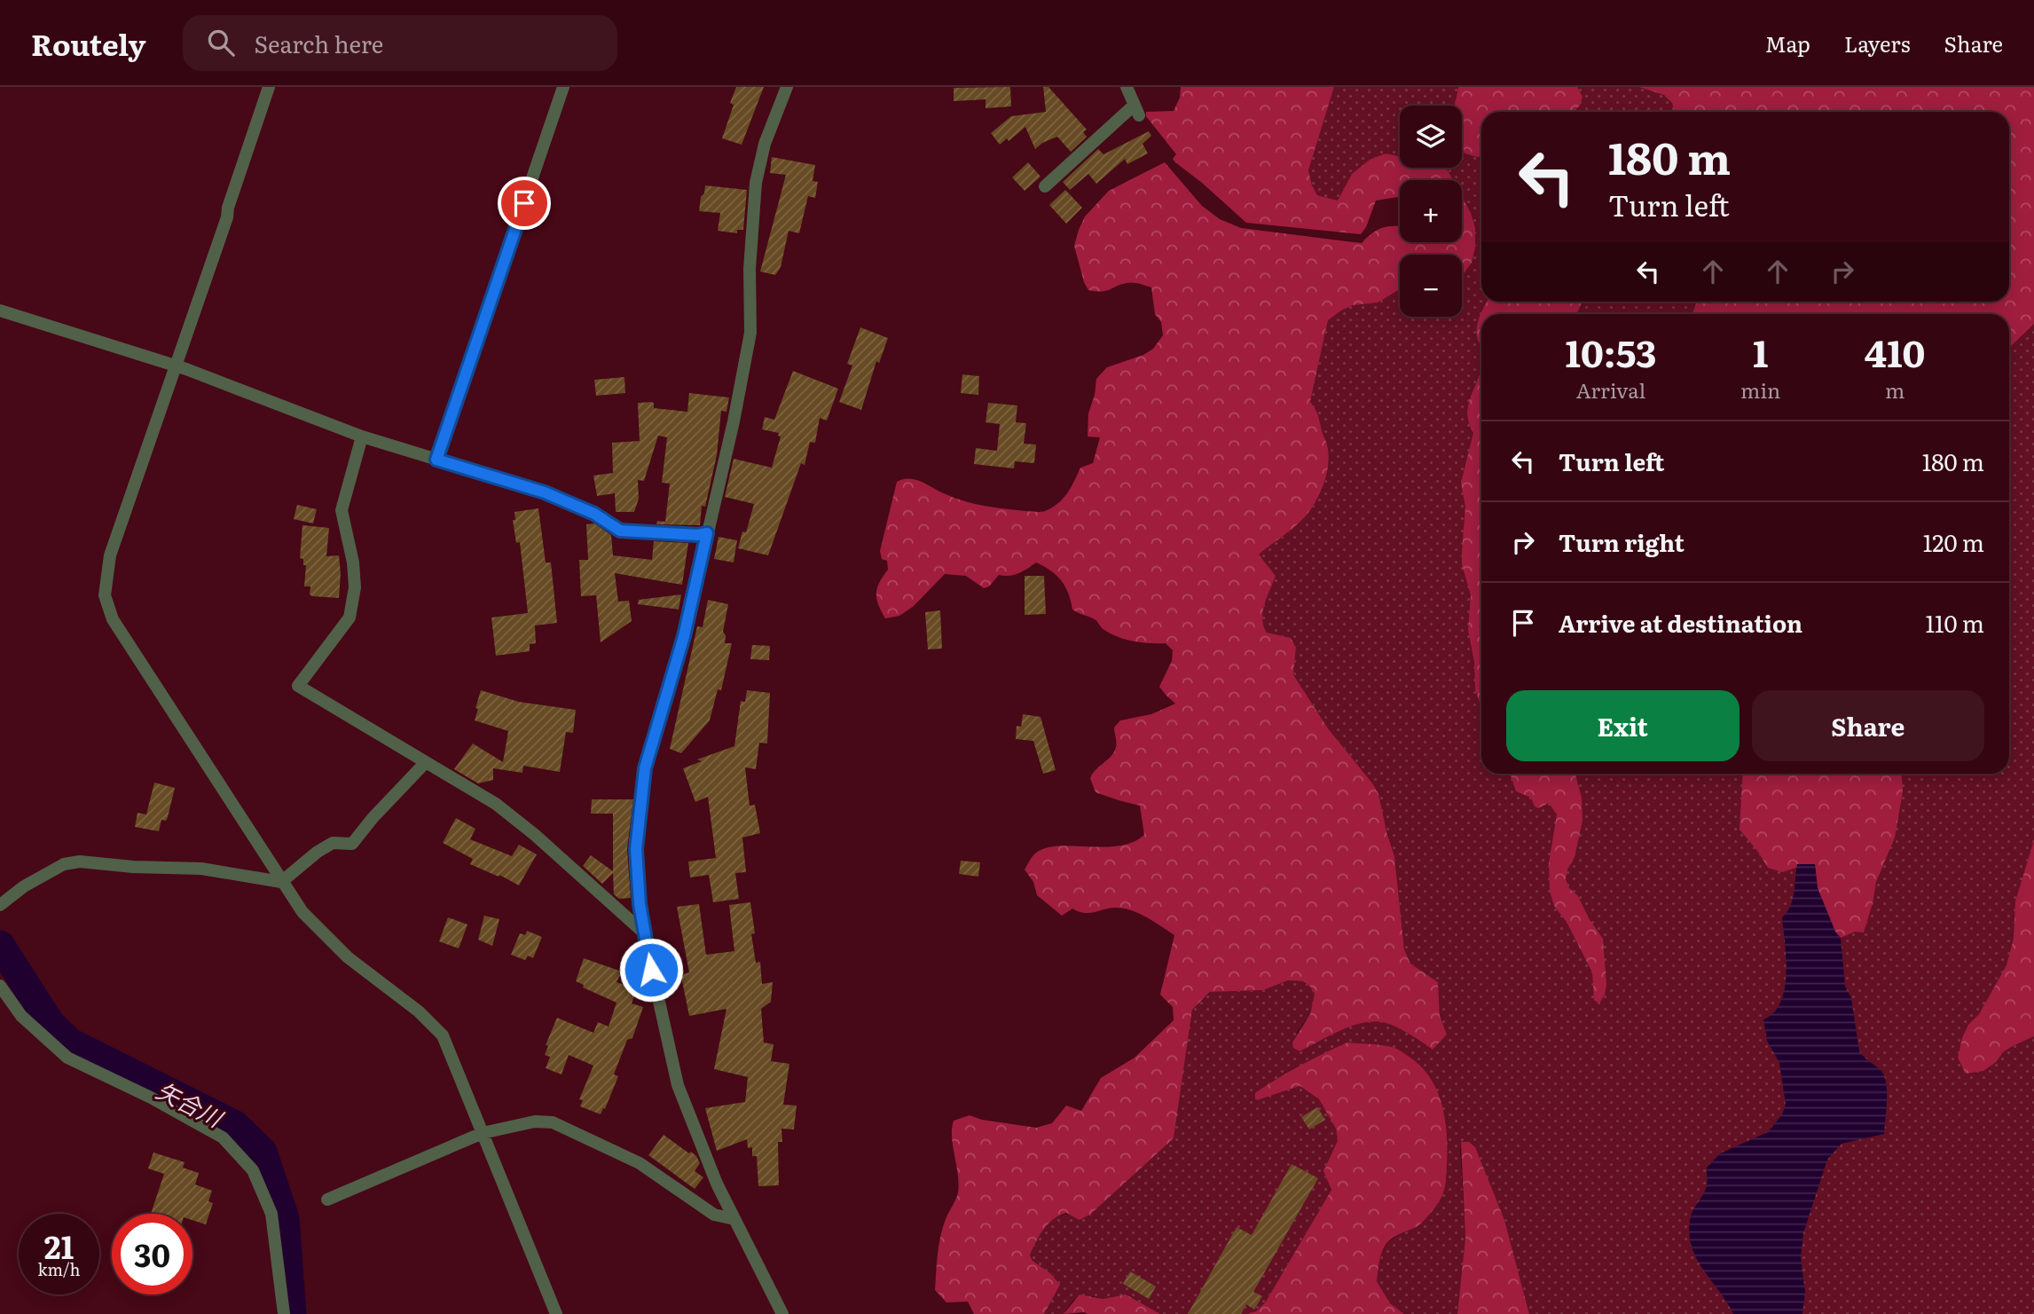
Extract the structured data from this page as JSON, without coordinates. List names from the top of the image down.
{
  "water": ["矢合川"],
  "page": {
    "header": "Routely",
    "search": "Search here",
    "nav": ["Map", "Layers", "Share"],
    "map_buttons": ["+", "−"],
    "turn": ["180 m", "Turn left"],
    "eta": [
      "10:53",
      "Arrival",
      "1",
      "min",
      "410",
      "m"
    ],
    "list": [
      {
        "name": "Turn left",
        "value": "180 m"
      },
      {
        "name": "Turn right",
        "value": "120 m"
      },
      {
        "name": "Arrive at destination",
        "value": "110 m"
      }
    ],
    "buttons": ["Exit", "Share"],
    "speed": "21 km/h",
    "limit": "30"
  }
}
